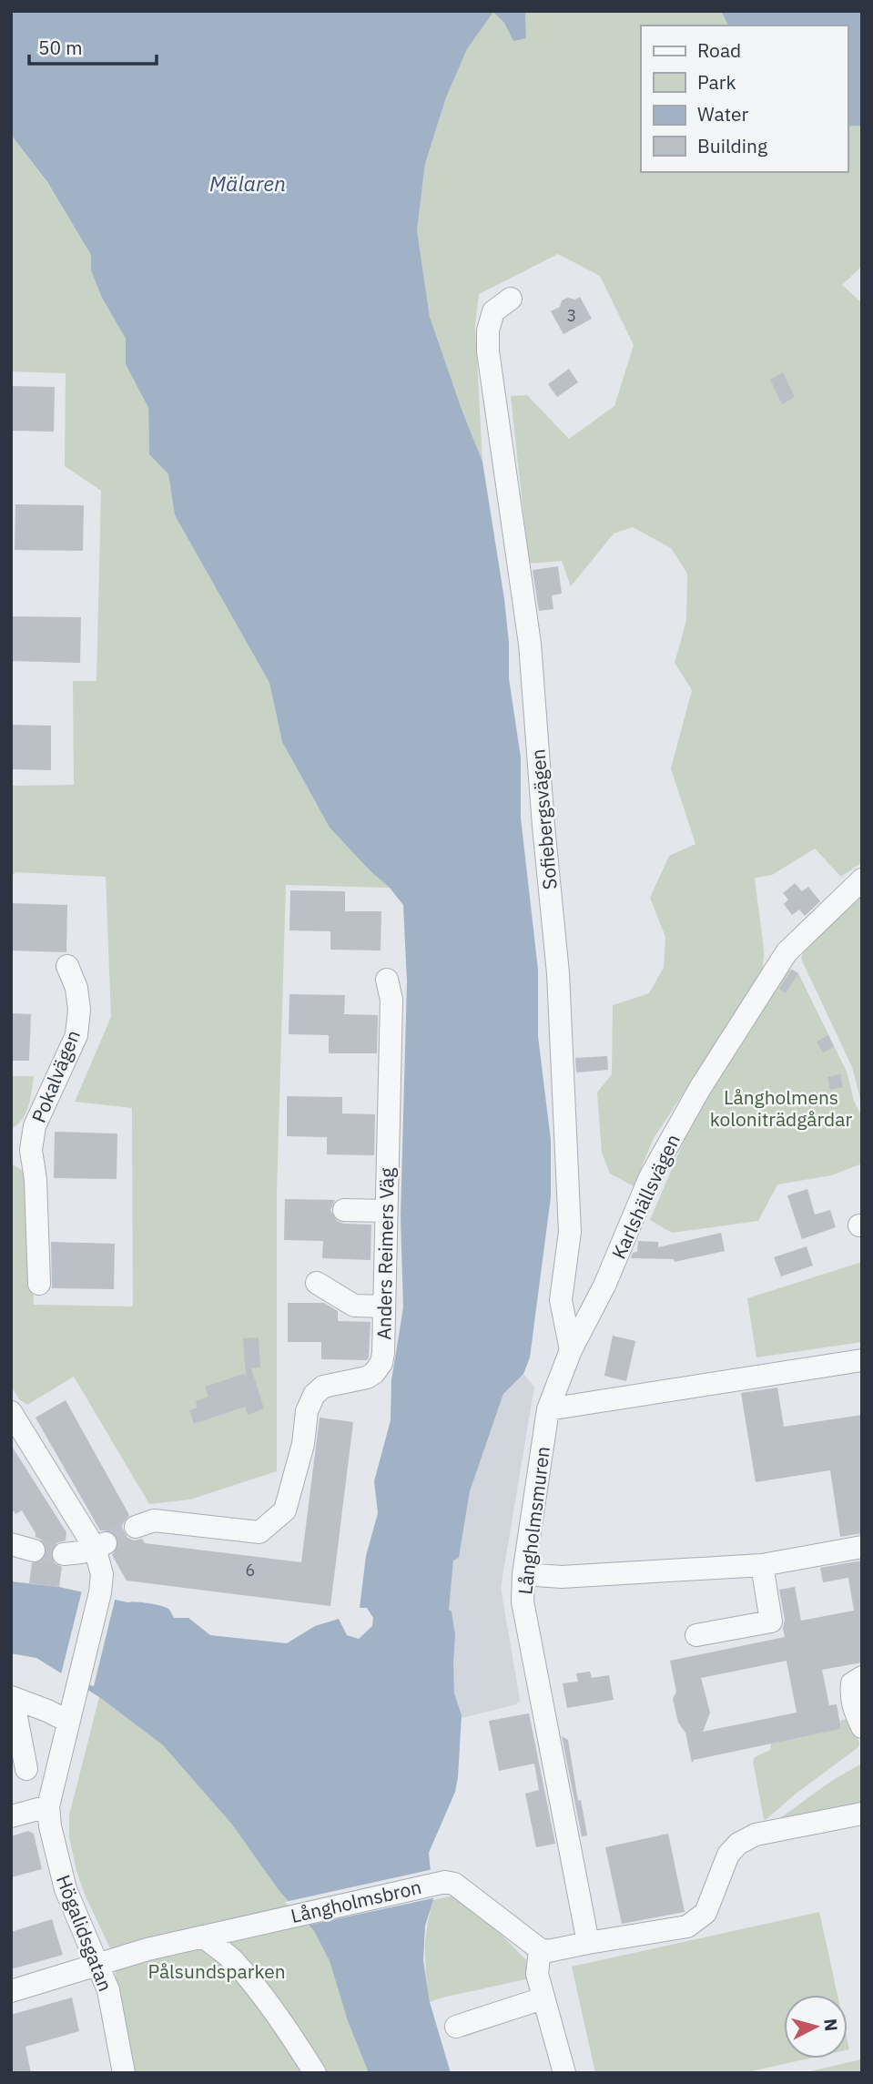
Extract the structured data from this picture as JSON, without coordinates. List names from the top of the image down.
{
  "streets": {
    "street": [
      "Sofiebergsvägen",
      "Pokalvägen",
      "Karlshällsvägen",
      "Anders Reimers Väg",
      "Långholmsmuren",
      "Långholmsbron",
      "Högalidsgatan"
    ]
  },
  "crossings": [
    ["Sofiebergsvägen", "Karlshällsvägen"],
    ["Karlshällsvägen", "Långholmsmuren"],
    ["Långholmsbron", "Högalidsgatan"]
  ],
  "water": ["Mälaren"],
  "parks": ["Långholmens koloniträdgårdar", "Pålsundsparken"],
  "house_numbers": ["3", "6"],
  "legend": [
    "Road",
    "Park",
    "Water",
    "Building"
  ],
  "scale_bar": "50 m",
  "north": "right"
}
